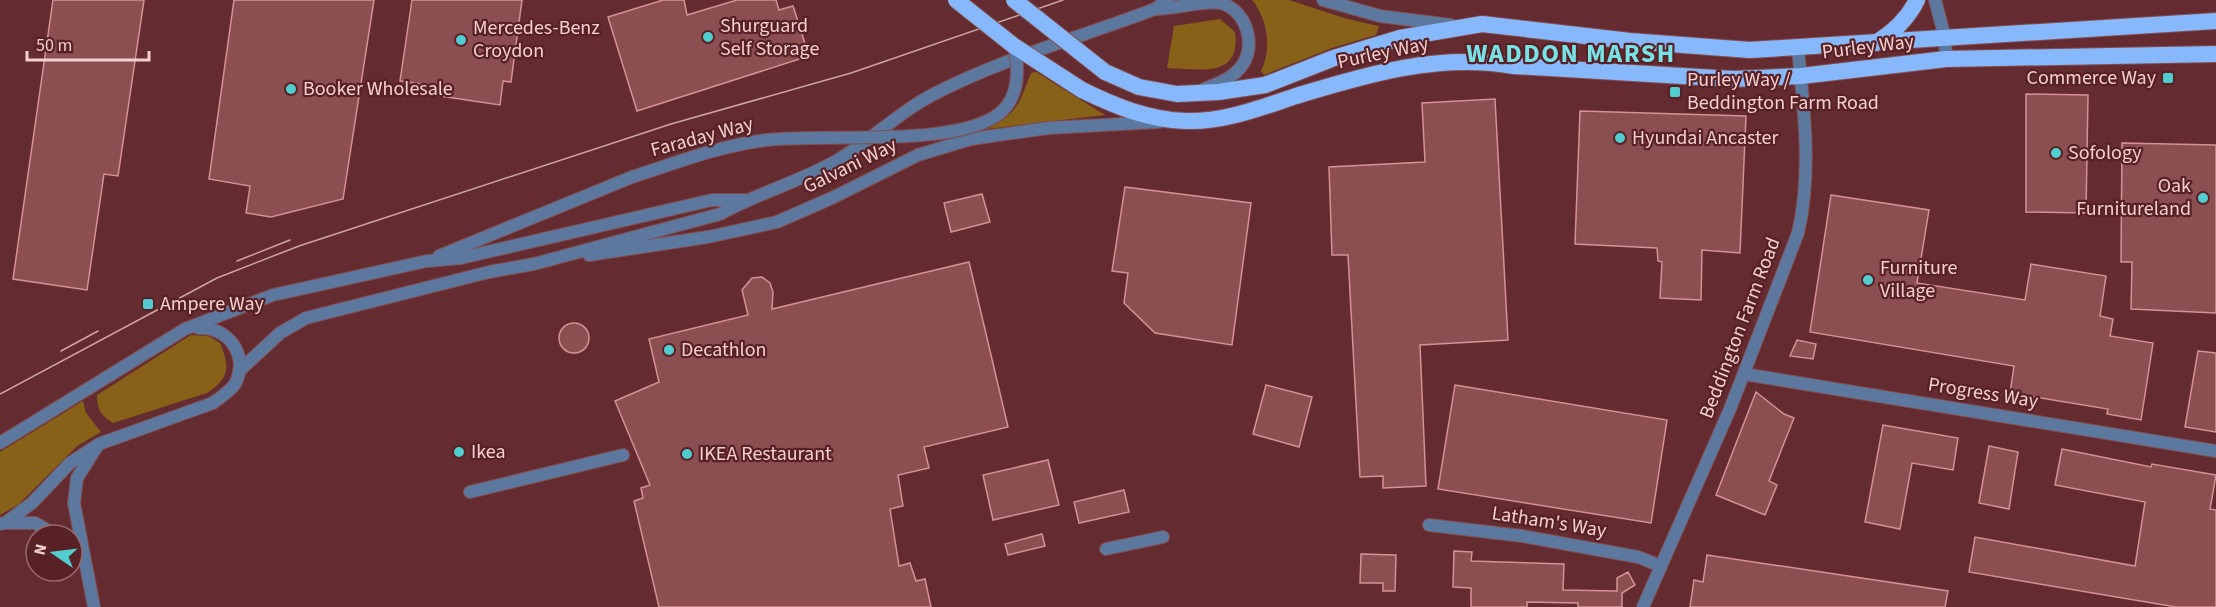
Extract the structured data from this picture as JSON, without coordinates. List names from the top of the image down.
{
  "streets": {
    "highway": ["Purley Way"],
    "street": [
      "Faraday Way",
      "Galvani Way",
      "Beddington Farm Road",
      "Progress Way",
      "Latham's Way"
    ]
  },
  "crossings": [
    ["Purley Way", "Faraday Way"],
    ["Purley Way", "Galvani Way"],
    ["Purley Way", "Beddington Farm Road"],
    ["Beddington Farm Road", "Progress Way"],
    ["Beddington Farm Road", "Latham's Way"]
  ],
  "districts": ["WADDON MARSH"],
  "places": {
    "other": [
      "Shurguard Self Storage",
      "Mercedes-Benz Croydon",
      "Booker Wholesale",
      "Hyundai Ancaster",
      "Sofology",
      "Oak Furnitureland",
      "Furniture Village",
      "Decathlon",
      "Ikea",
      "IKEA Restaurant"
    ],
    "transit": ["Commerce Way", "Purley Way / Beddington Farm Road", "Ampere Way"]
  },
  "scale_bar": "50 m",
  "north": "left"
}
